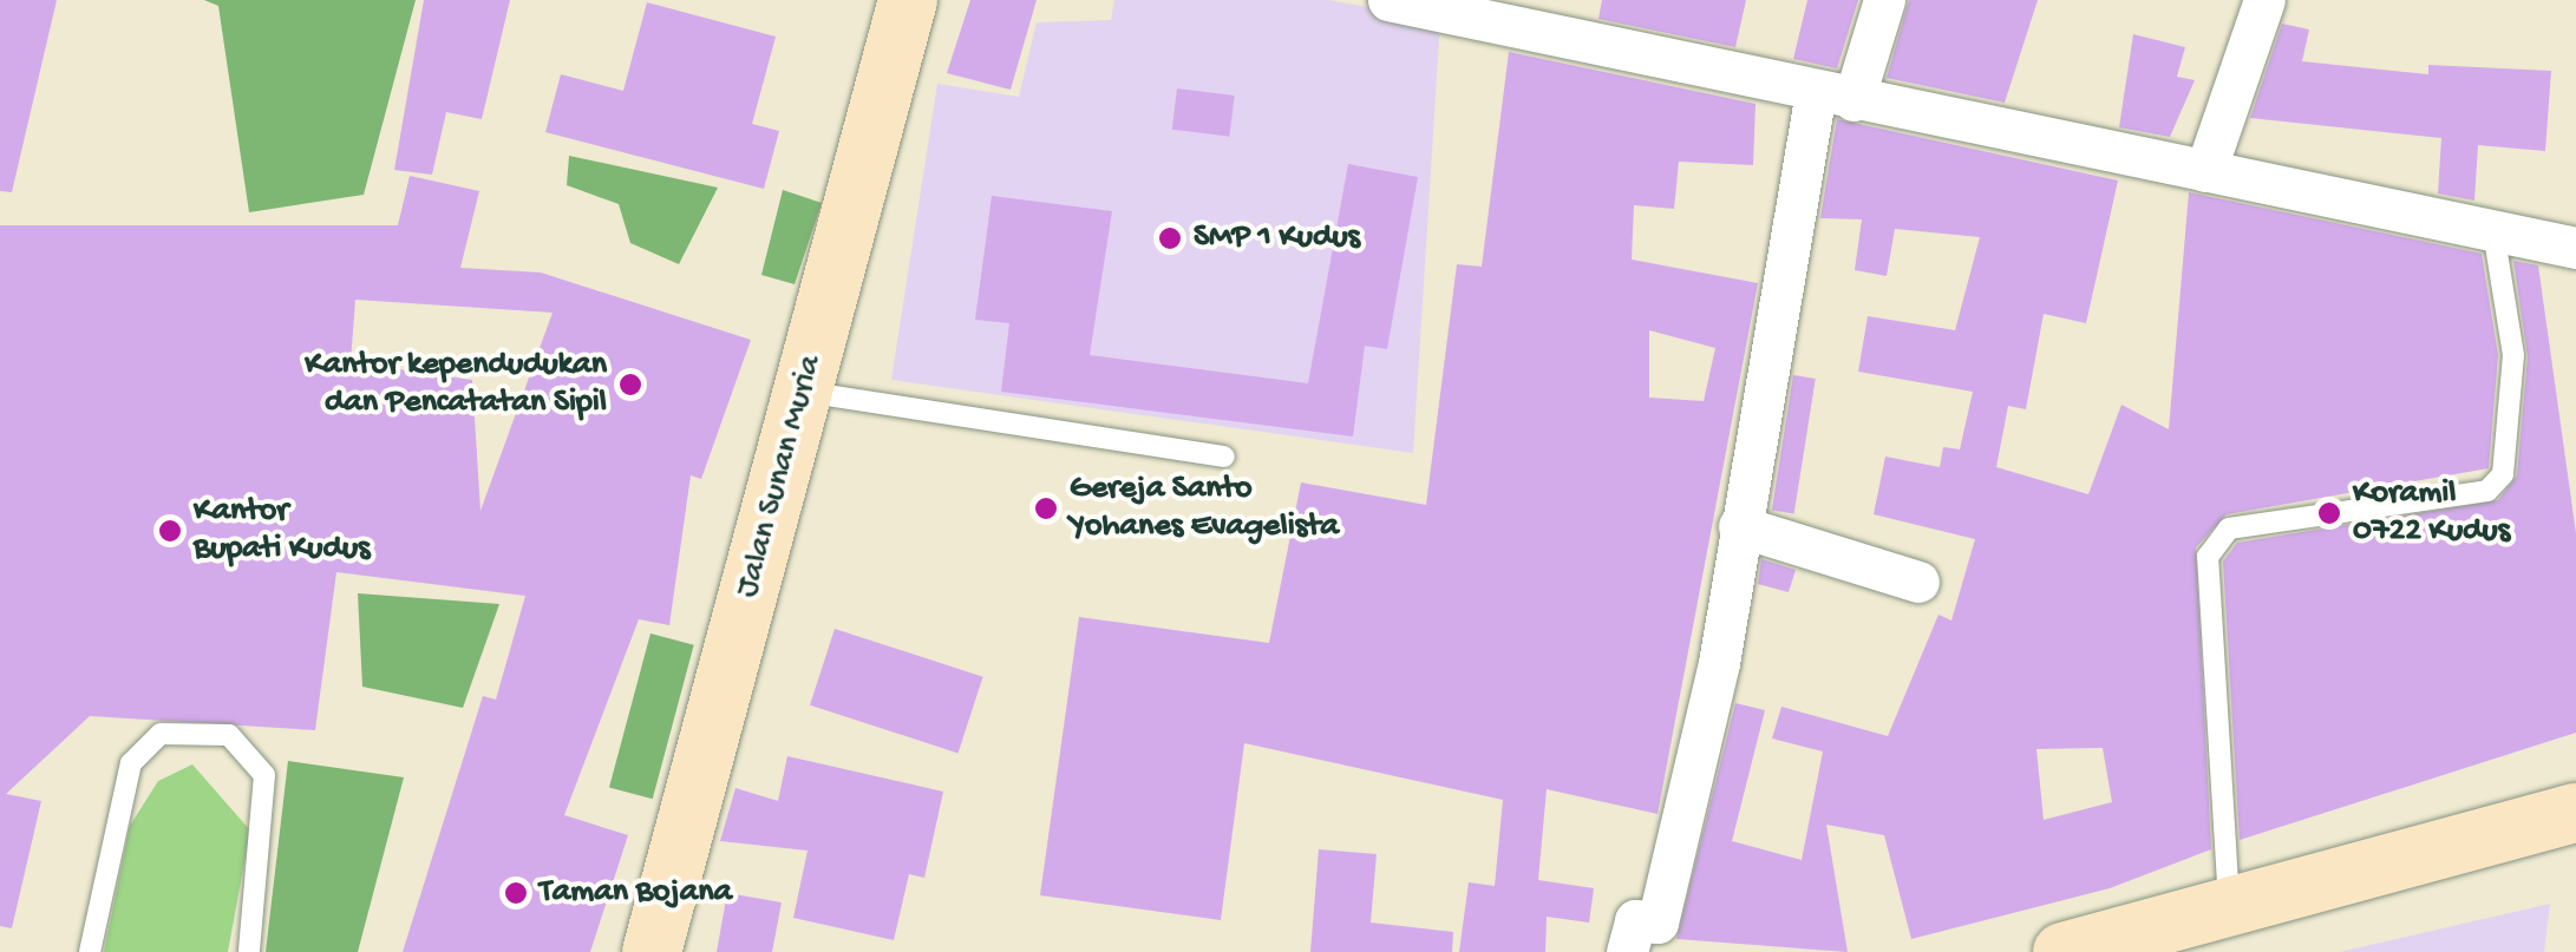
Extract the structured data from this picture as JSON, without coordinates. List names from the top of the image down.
{
  "streets": {
    "main road": ["Jalan Sunan Muria"]
  },
  "places": [
    "SMP 1 Kudus",
    "Kantor kependudukan dan Pencatatan Sipil",
    "Gereja Santo Yohanes Evagelista",
    "Koramil 0722 Kudus",
    "Kantor Bupati Kudus",
    "Taman Bojana"
  ]
}
